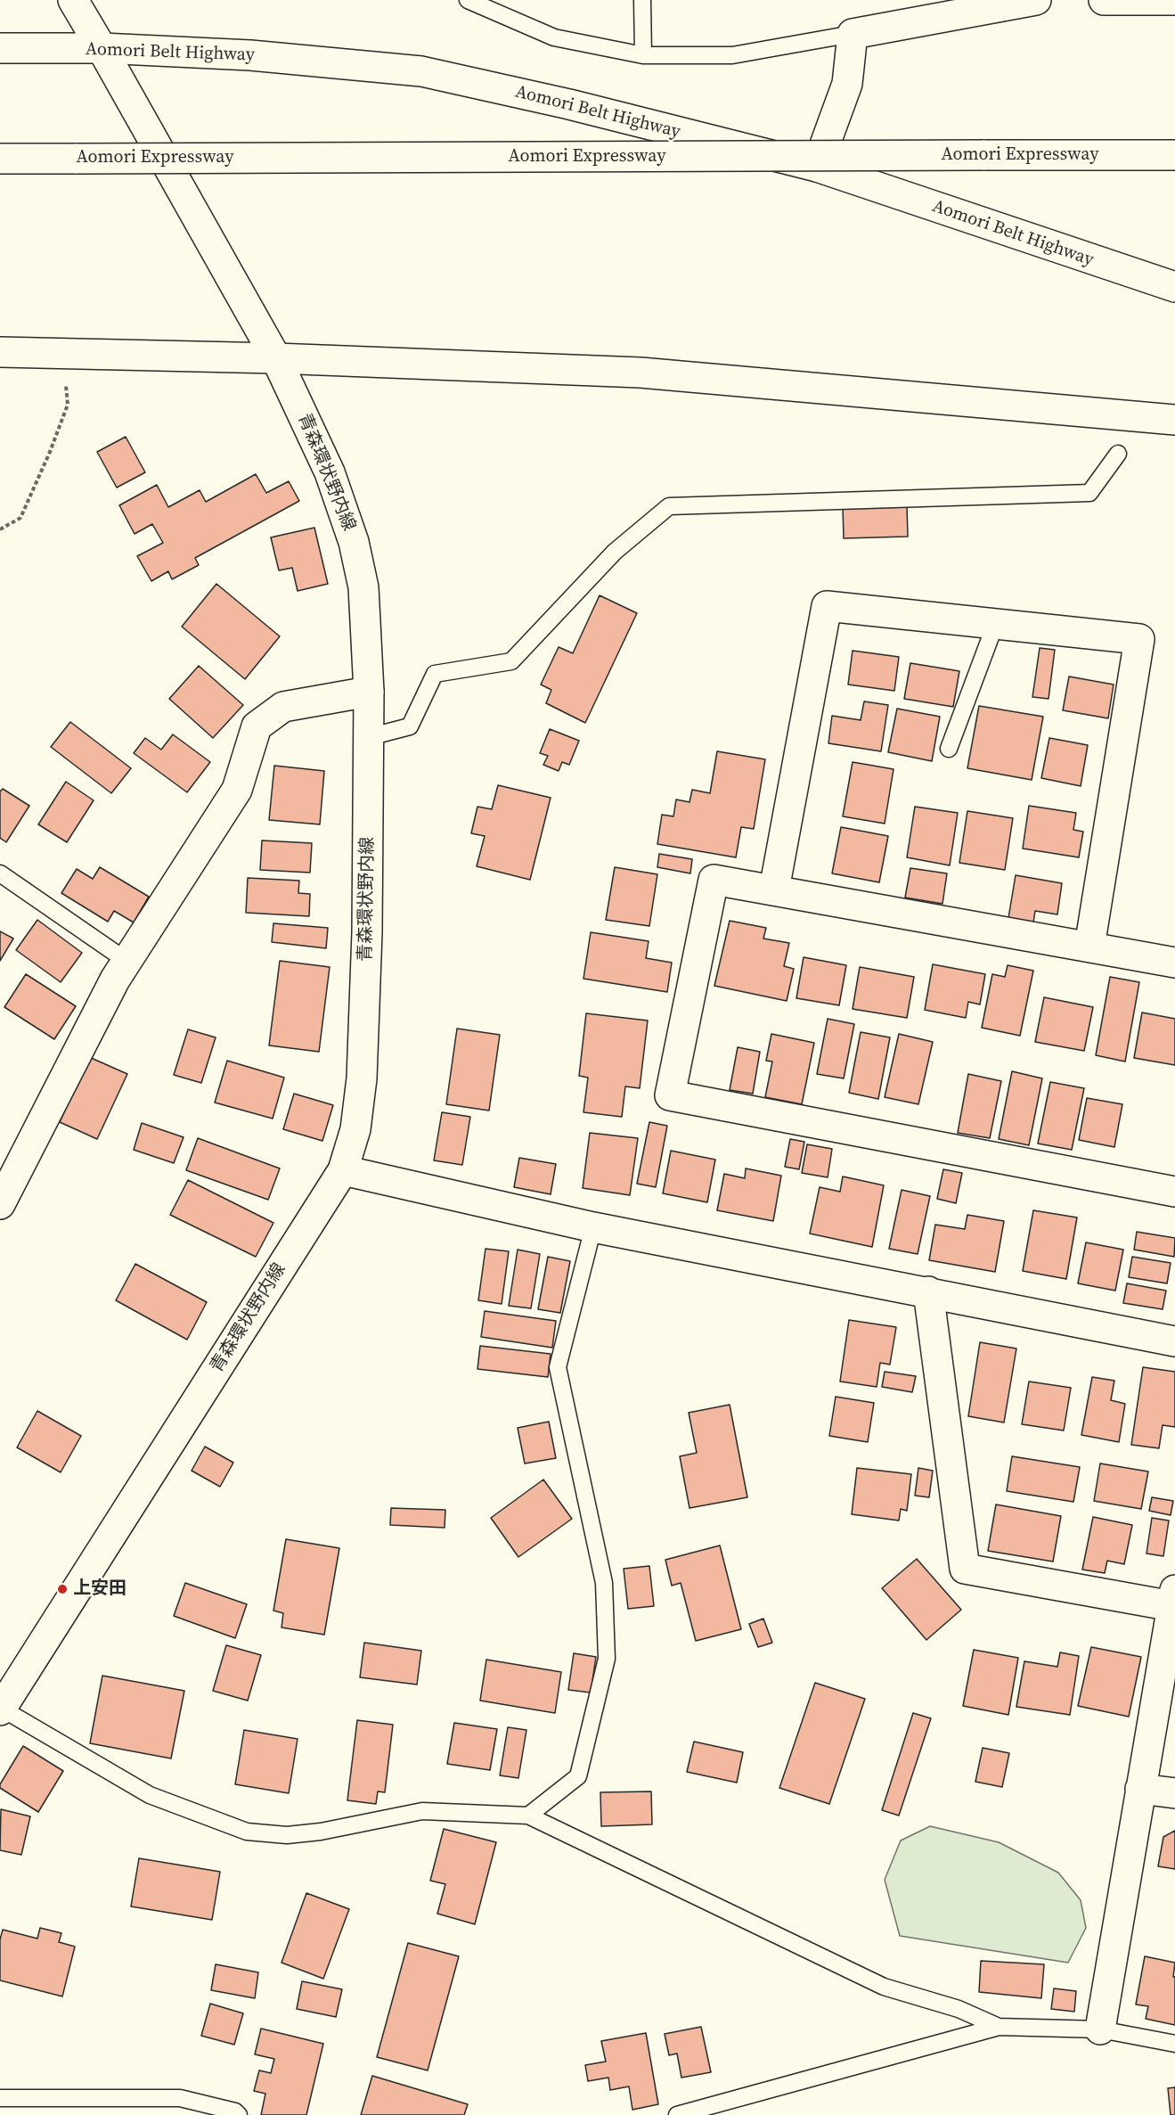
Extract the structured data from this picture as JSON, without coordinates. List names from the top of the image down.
{
  "streets": {
    "main road": ["Aomori Belt Highway", "Aomori Expressway", "青森環状野内線"]
  },
  "crossings": [
    ["Aomori Belt Highway", "青森環状野内線"]
  ],
  "places": ["上安田"]
}
